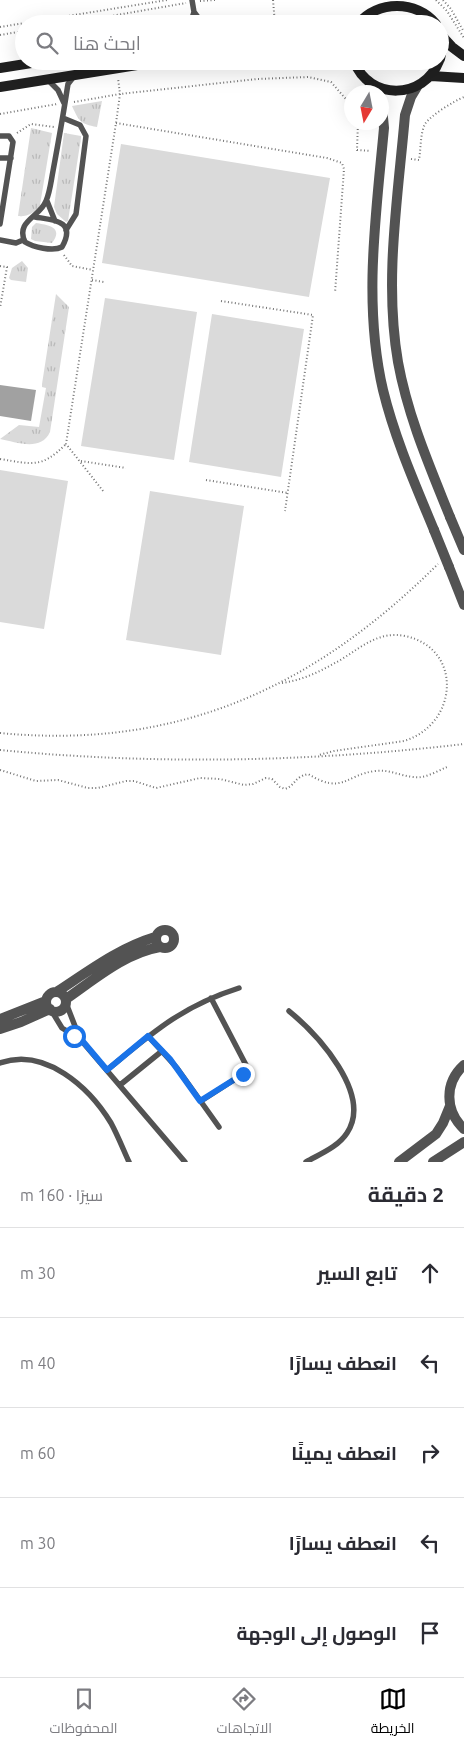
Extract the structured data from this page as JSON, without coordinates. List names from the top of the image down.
{
  "north": "bottom",
  "page": {
    "search": "ابحث هنا",
    "heading": ["2 دقيقة", "سيرًا · 160 m"],
    "list": [
      ["تابع السير", "30 m"],
      ["انعطف يسارًا", "40 m"],
      ["انعطف يمينًا", "60 m"],
      ["انعطف يسارًا", "30 m"],
      "الوصول إلى الوجهة"
    ],
    "nav": ["الخريطة", "الاتجاهات", "المحفوظات"]
  }
}
